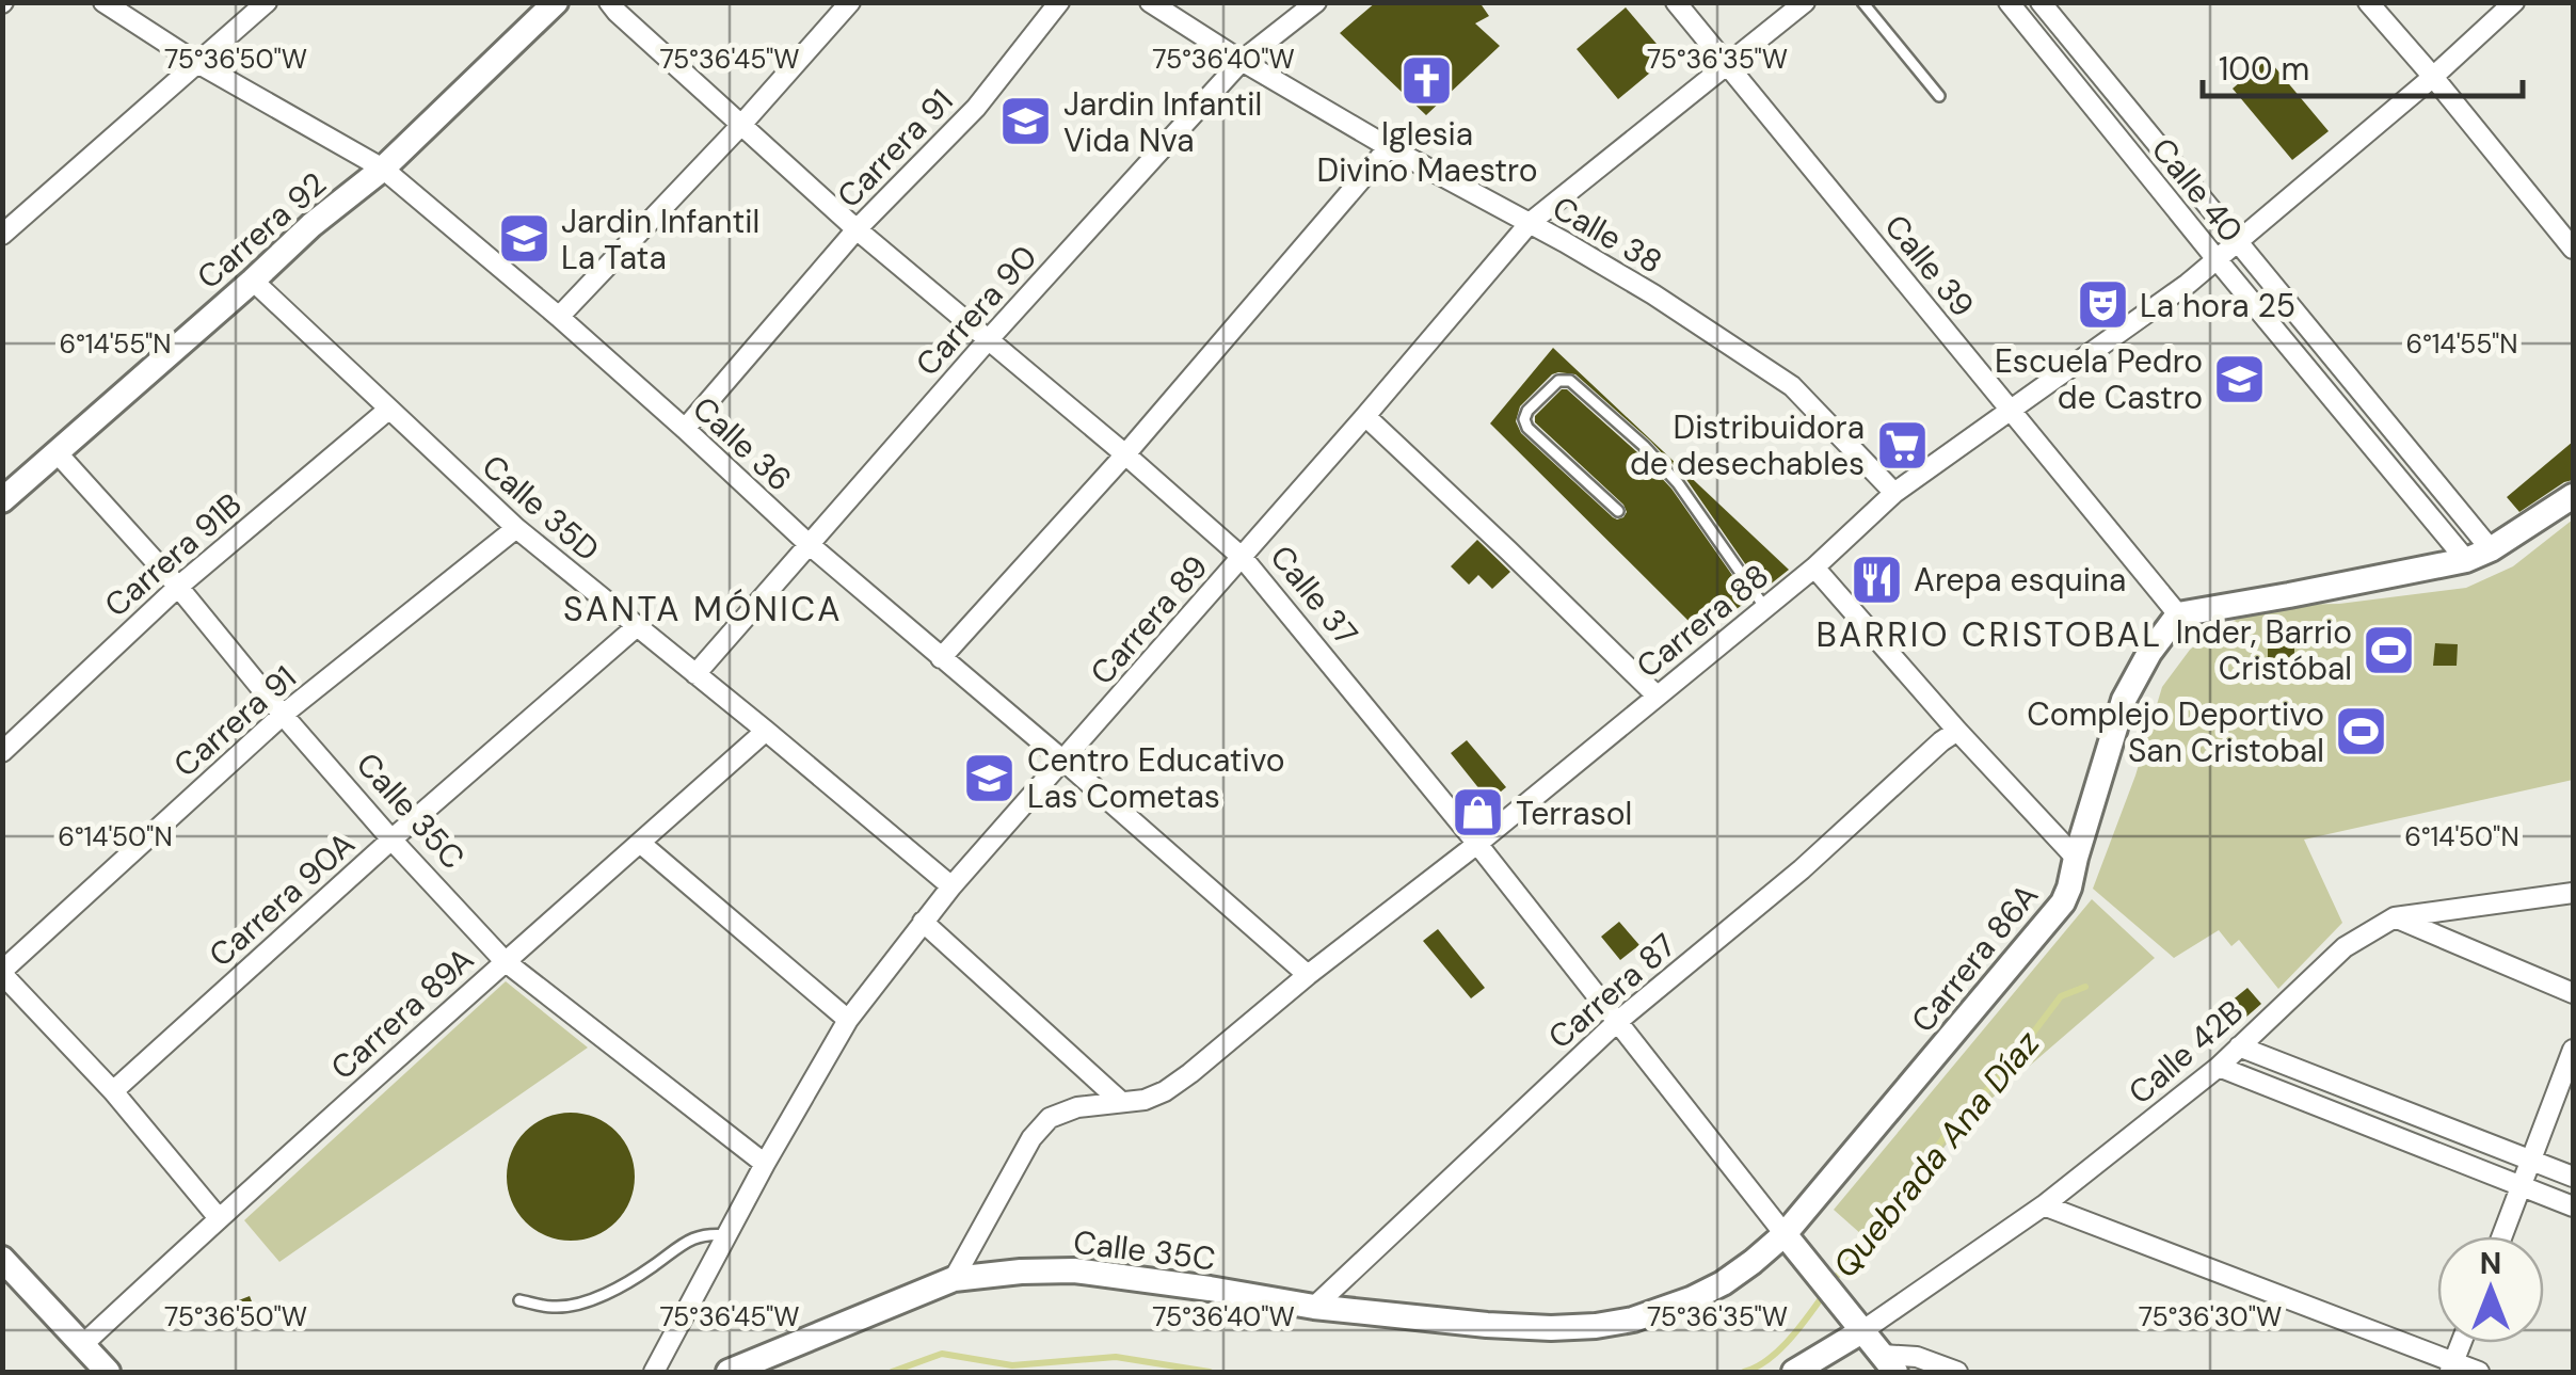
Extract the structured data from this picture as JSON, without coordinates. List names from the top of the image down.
{
  "streets": {
    "street": [
      "Carrera 91",
      "Calle 40",
      "Carrera 92",
      "Calle 38",
      "Calle 39",
      "Carrera 90",
      "Calle 36",
      "Calle 35D",
      "Carrera 91B",
      "Calle 37",
      "Carrera 89",
      "Carrera 88",
      "Calle 35C",
      "Carrera 90A",
      "Carrera 86A",
      "Carrera 87",
      "Carrera 89A",
      "Calle 42B"
    ]
  },
  "crossings": [
    ["Carrera 91", "Calle 36"],
    ["Carrera 91", "Calle 35D"],
    ["Carrera 91", "Calle 37"],
    ["Carrera 91", "Calle 35C"],
    ["Calle 40", "Carrera 88"],
    ["Carrera 92", "Calle 36"],
    ["Carrera 92", "Calle 35D"],
    ["Carrera 92", "Calle 35C"],
    ["Calle 38", "Carrera 90"],
    ["Calle 38", "Carrera 89"],
    ["Calle 38", "Carrera 88"],
    ["Calle 39", "Carrera 89"],
    ["Calle 39", "Carrera 88"],
    ["Calle 39", "Carrera 86A"],
    ["Carrera 90", "Calle 36"],
    ["Carrera 90", "Calle 35D"],
    ["Carrera 90", "Calle 37"],
    ["Calle 36", "Carrera 89"],
    ["Calle 36", "Carrera 88"],
    ["Calle 35D", "Carrera 91B"],
    ["Calle 35D", "Carrera 89"],
    ["Calle 35D", "Carrera 90A"],
    ["Calle 35D", "Carrera 89A"],
    ["Carrera 91B", "Calle 35C"],
    ["Calle 37", "Carrera 89"],
    ["Calle 37", "Carrera 88"],
    ["Calle 37", "Carrera 86A"],
    ["Calle 37", "Carrera 87"],
    ["Calle 37", "Calle 42B"],
    ["Carrera 89", "Calle 35C"],
    ["Carrera 88", "Calle 35C"],
    ["Calle 35C", "Carrera 90A"],
    ["Calle 35C", "Carrera 86A"],
    ["Calle 35C", "Carrera 87"],
    ["Calle 35C", "Carrera 89A"],
    ["Carrera 86A", "Carrera 87"]
  ],
  "districts": ["SANTA MÓNICA", "BARRIO CRISTOBAL"],
  "water": ["Quebrada Ana Díaz"],
  "places": {
    "church": ["Iglesia Divino Maestro"],
    "school or university": [
      "Jardin Infantil Vida Nva",
      "Jardin Infantil La Tata",
      "Escuela Pedro de Castro",
      "Centro Educativo Las Cometas"
    ],
    "theatre": ["La hora 25"],
    "supermarket": ["Distribuidora de desechables"],
    "restaurant": ["Arepa esquina"],
    "sports": ["Inder, Barrio Cristóbal", "Complejo Deportivo San Cristobal"],
    "shop": ["Terrasol"]
  },
  "scale_bar": "100 m",
  "north": "top",
  "coordinates": [
    "75°36'50\"W",
    "75°36'45\"W",
    "75°36'40\"W",
    "75°36'35\"W",
    "6°14'55\"N",
    "6°14'50\"N",
    "75°36'30\"W"
  ]
}
